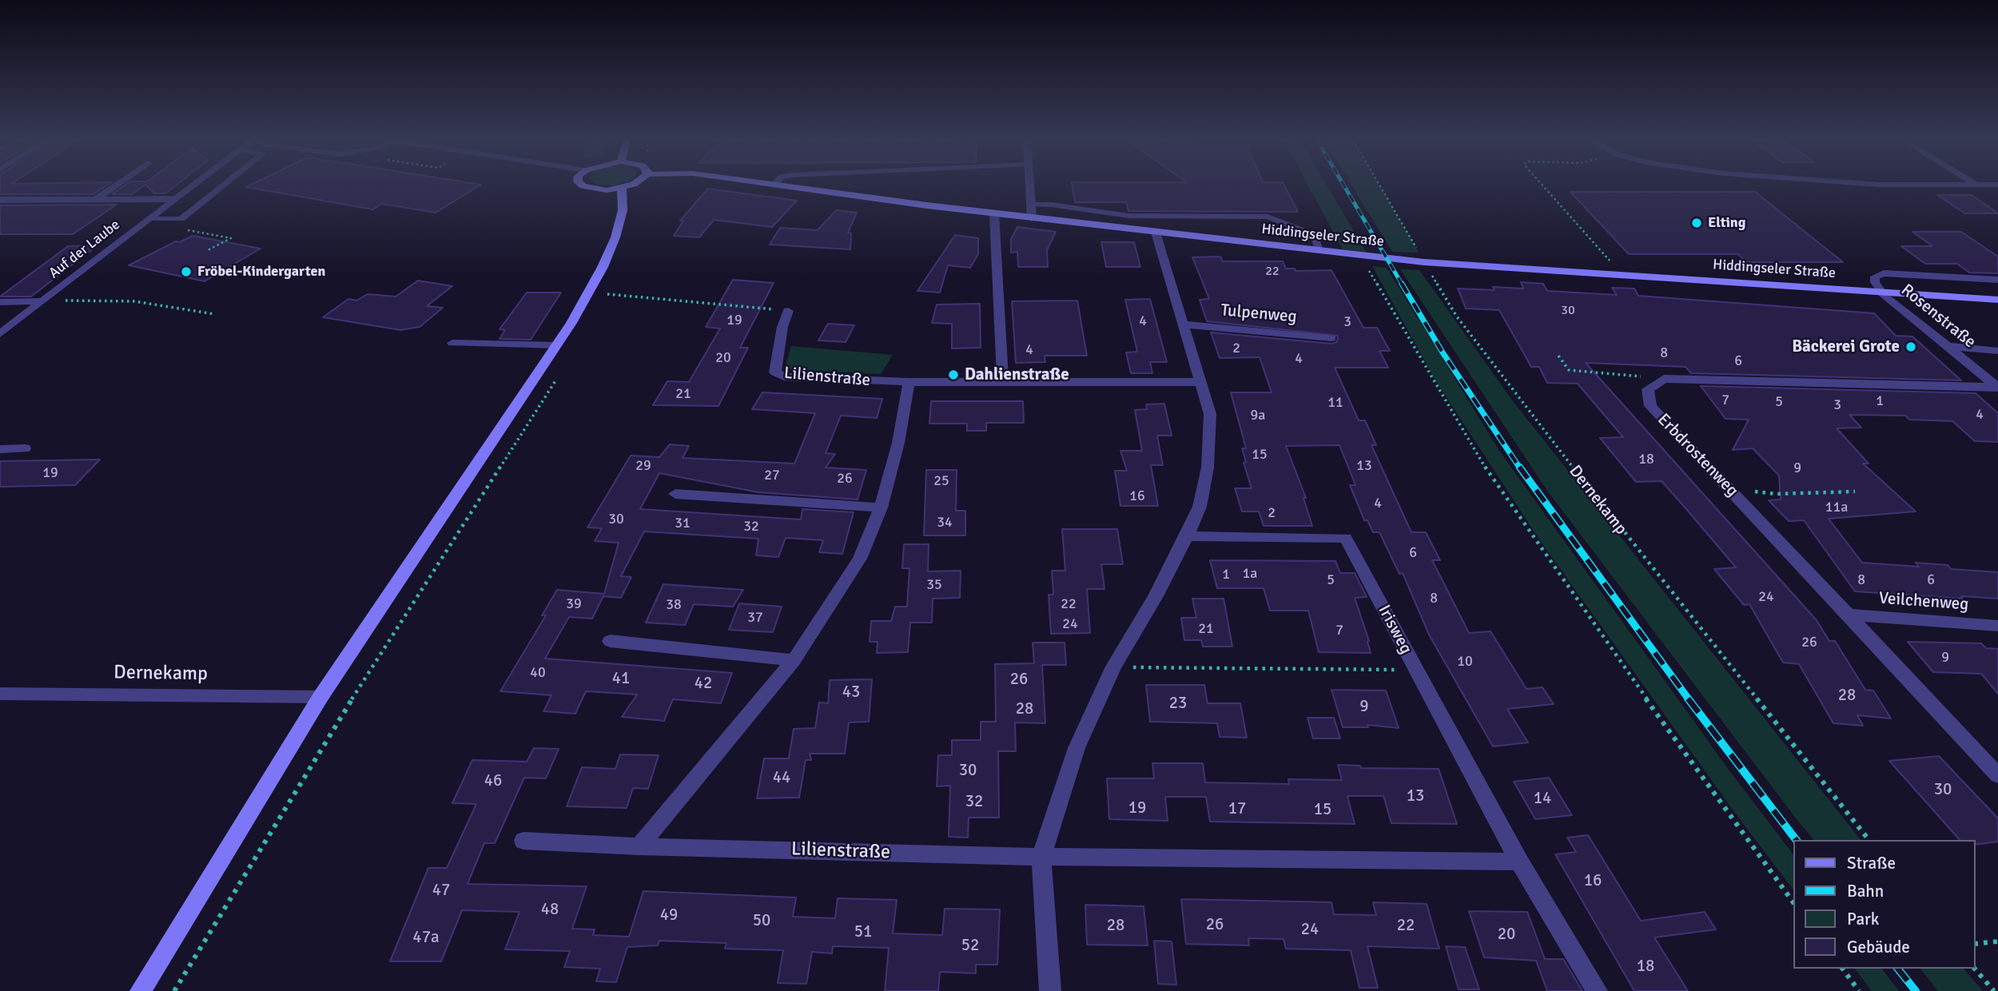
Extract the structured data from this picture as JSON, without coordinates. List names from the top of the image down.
{
  "streets": {
    "street": [
      "Hiddingseler Straße",
      "Auf der Laube",
      "Tulpenweg",
      "Rosenstraße",
      "Lilienstraße",
      "Erbdrostenweg",
      "Dernekamp",
      "Veilchenweg",
      "Irisweg"
    ]
  },
  "crossings": [
    ["Hiddingseler Straße", "Rosenstraße"],
    ["Hiddingseler Straße", "Dernekamp"],
    ["Erbdrostenweg", "Veilchenweg"]
  ],
  "places": [
    "Elting",
    "Fröbel-Kindergarten",
    "Bäckerei Grote",
    "Dahlienstraße"
  ],
  "house_numbers": [
    "22",
    "30",
    "19",
    "4",
    "3",
    "2",
    "4",
    "8",
    "20",
    "4",
    "6",
    "21",
    "7",
    "1",
    "5",
    "11",
    "3",
    "4",
    "9a",
    "15",
    "18",
    "29",
    "13",
    "9",
    "19",
    "27",
    "26",
    "25",
    "16",
    "4",
    "11a",
    "2",
    "30",
    "34",
    "31",
    "32",
    "6",
    "1a",
    "1",
    "5",
    "8",
    "6",
    "35",
    "24",
    "8",
    "39",
    "22",
    "38",
    "37",
    "24",
    "21",
    "7",
    "26",
    "9",
    "10",
    "40",
    "41",
    "26",
    "42",
    "43",
    "28",
    "23",
    "9",
    "28",
    "30",
    "44",
    "46",
    "30",
    "13",
    "14",
    "32",
    "19",
    "17",
    "15",
    "16",
    "47",
    "48",
    "49",
    "50",
    "26",
    "28",
    "22",
    "24",
    "51",
    "20",
    "47a",
    "52",
    "18"
  ],
  "legend": [
    "Straße",
    "Bahn",
    "Park",
    "Gebäude"
  ]
}
